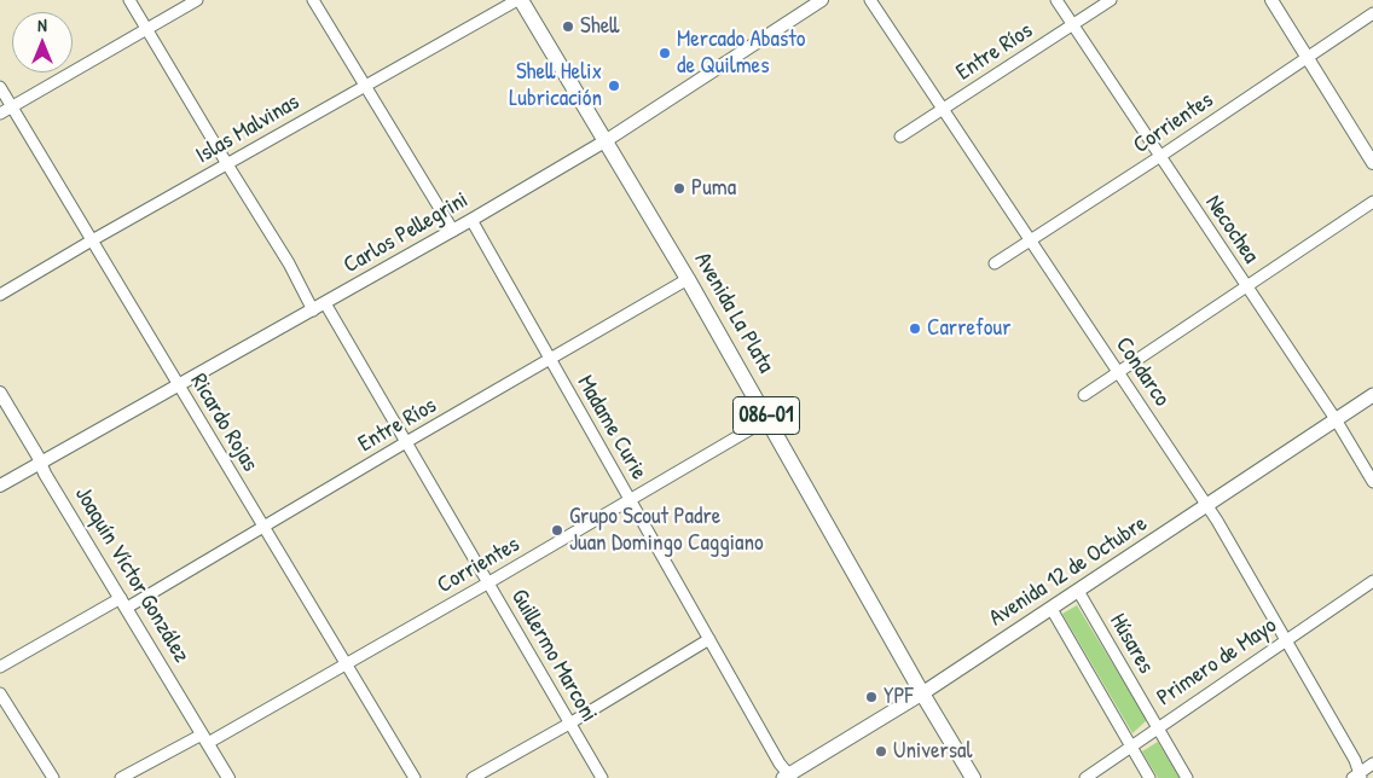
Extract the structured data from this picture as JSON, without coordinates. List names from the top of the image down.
{
  "streets": {
    "main road": ["Avenida La Plata", "086-01", "Avenida 12 de Octubre"],
    "street": [
      "Entre Ríos",
      "Corrientes",
      "Islas Malvinas",
      "Necochea",
      "Carlos Pellegrini",
      "Condarco",
      "Ricardo Rojas",
      "Madame Curie",
      "Joaquín Víctor González",
      "Húsares",
      "Guillermo Marconi",
      "Primero de Mayo"
    ]
  },
  "crossings": [
    ["Entre Ríos", "Necochea"],
    ["Entre Ríos", "Avenida La Plata"],
    ["Entre Ríos", "Condarco"],
    ["Entre Ríos", "Ricardo Rojas"],
    ["Entre Ríos", "Madame Curie"],
    ["Entre Ríos", "Joaquín Víctor González"],
    ["Entre Ríos", "Guillermo Marconi"],
    ["Corrientes", "Necochea"],
    ["Corrientes", "Avenida La Plata"],
    ["Corrientes", "Condarco"],
    ["Corrientes", "Ricardo Rojas"],
    ["Corrientes", "Madame Curie"],
    ["Corrientes", "Joaquín Víctor González"],
    ["Corrientes", "Guillermo Marconi"],
    ["Islas Malvinas", "Avenida La Plata"],
    ["Islas Malvinas", "Ricardo Rojas"],
    ["Necochea", "Avenida 12 de Octubre"],
    ["Carlos Pellegrini", "Avenida La Plata"],
    ["Carlos Pellegrini", "Ricardo Rojas"],
    ["Carlos Pellegrini", "Madame Curie"],
    ["Carlos Pellegrini", "Joaquín Víctor González"],
    ["Carlos Pellegrini", "Guillermo Marconi"],
    ["Avenida La Plata", "Avenida 12 de Octubre"],
    ["Condarco", "Avenida 12 de Octubre"],
    ["Condarco", "Primero de Mayo"],
    ["Madame Curie", "Avenida 12 de Octubre"],
    ["Avenida 12 de Octubre", "Húsares"],
    ["Húsares", "Primero de Mayo"]
  ],
  "places": [
    "Shell",
    "Mercado Abasto de Quilmes",
    "Shell Helix Lubricación",
    "Puma",
    "Carrefour",
    "Grupo Scout Padre Juan Domingo Caggiano",
    "YPF",
    "Universal"
  ],
  "north": "top"
}
